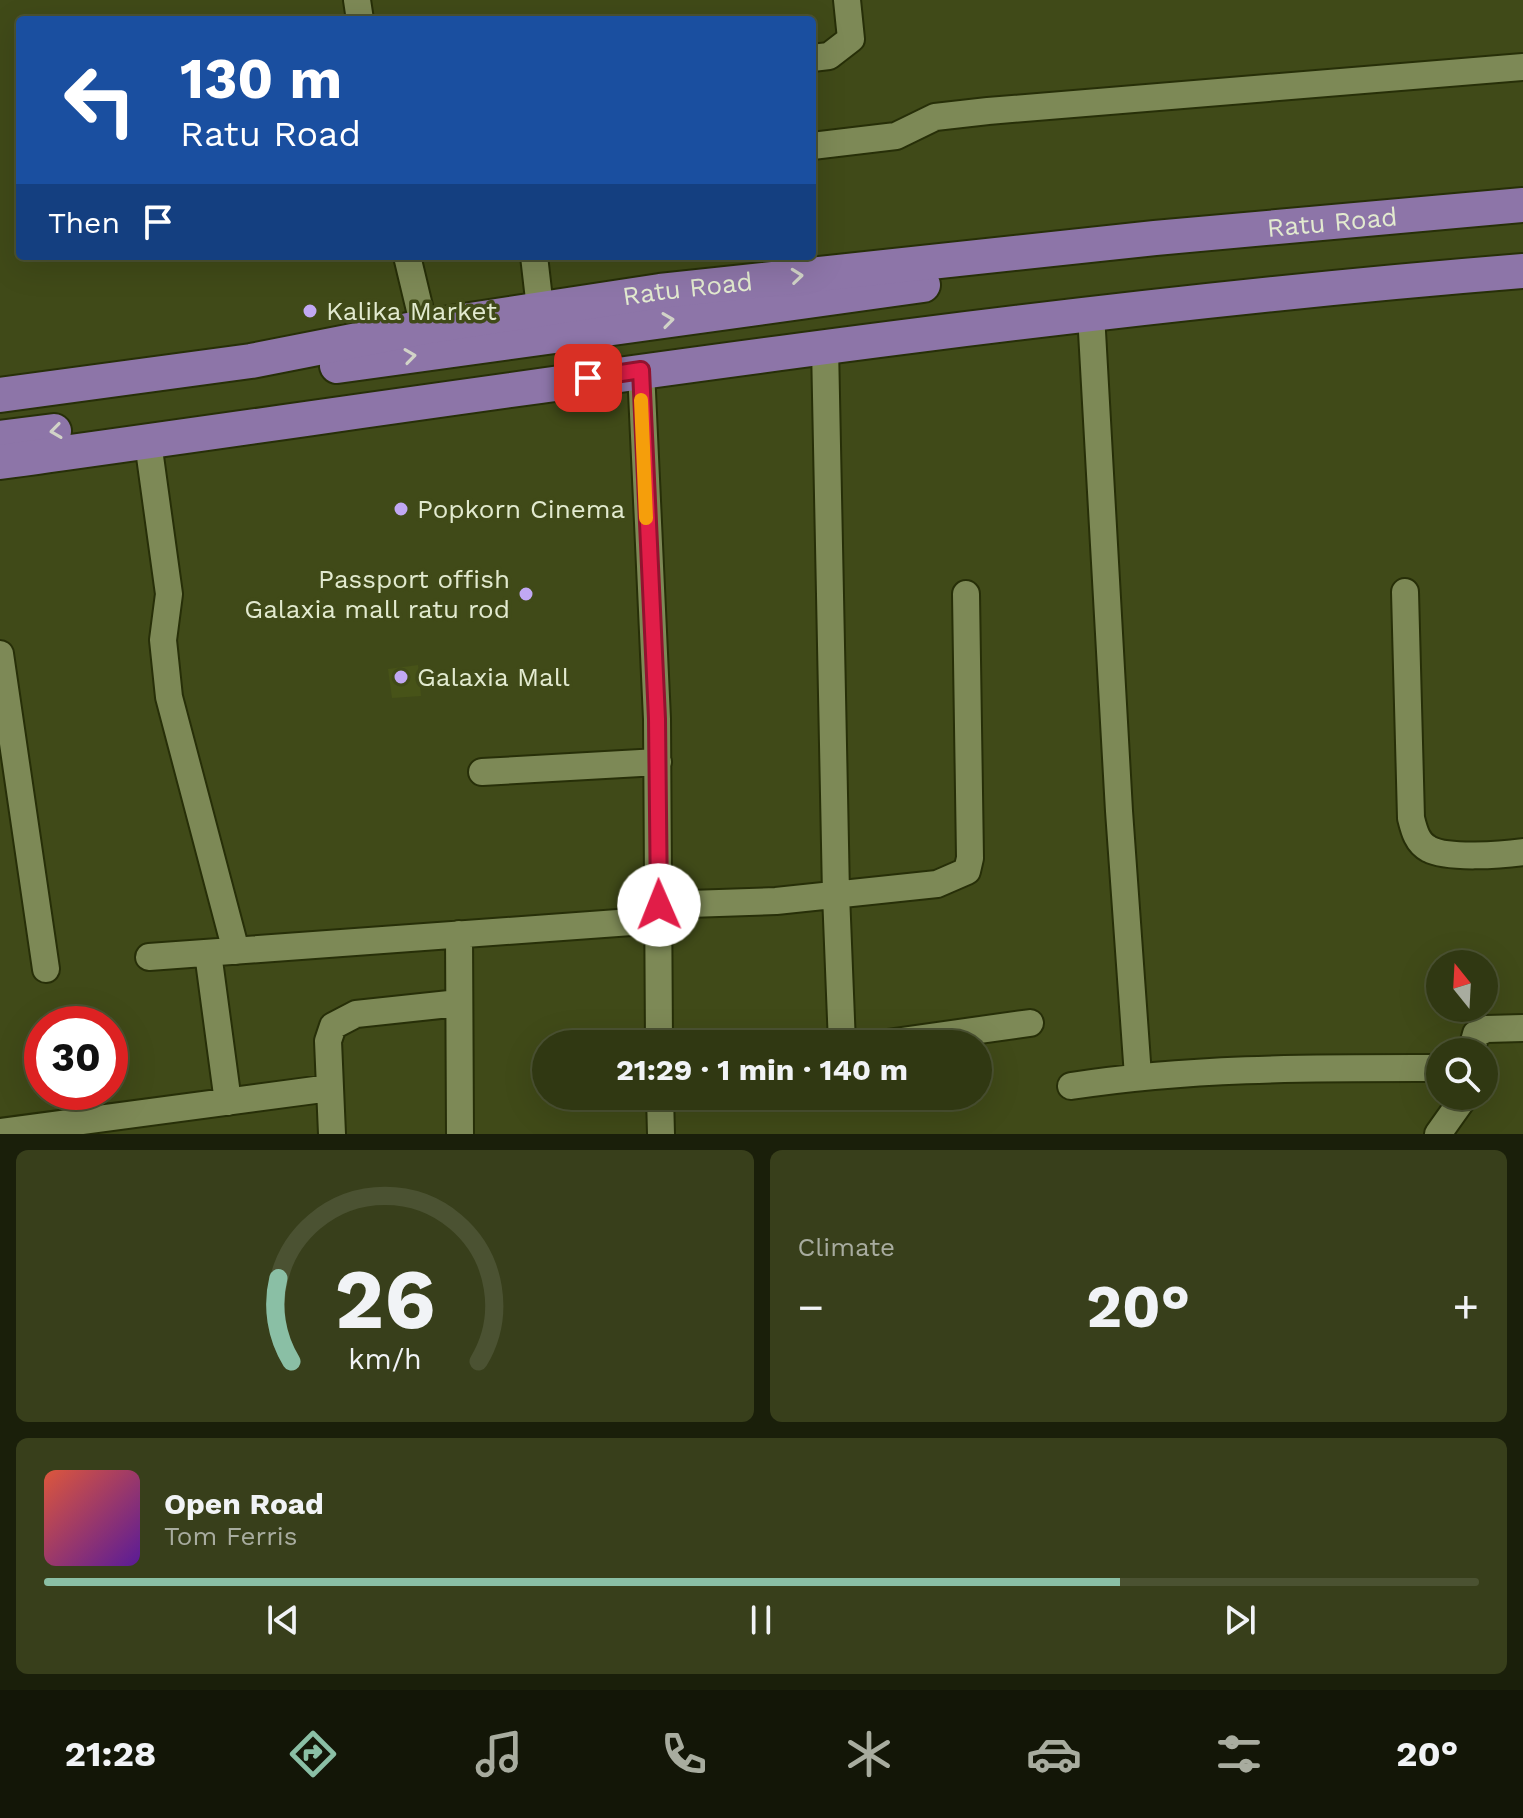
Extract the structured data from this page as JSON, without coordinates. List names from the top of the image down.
{
  "streets": {
    "main road": ["Ratu Road"]
  },
  "places": [
    "Kalika Market",
    "Popkorn Cinema",
    "Passport offish Galaxia mall ratu rod",
    "Galaxia Mall"
  ],
  "north": "top",
  "page": {
    "turn": ["130 m", "Ratu Road"],
    "then": "Then",
    "limit": "30",
    "trip": "21:29 · 1 min · 140 m",
    "tile": "Climate",
    "heat": ["−", "20°", "+"],
    "song": ["Open Road", "Tom Ferris"],
    "tabs": ["21:28", "20°"],
    "gauge": ["26", "km/h"]
  }
}
